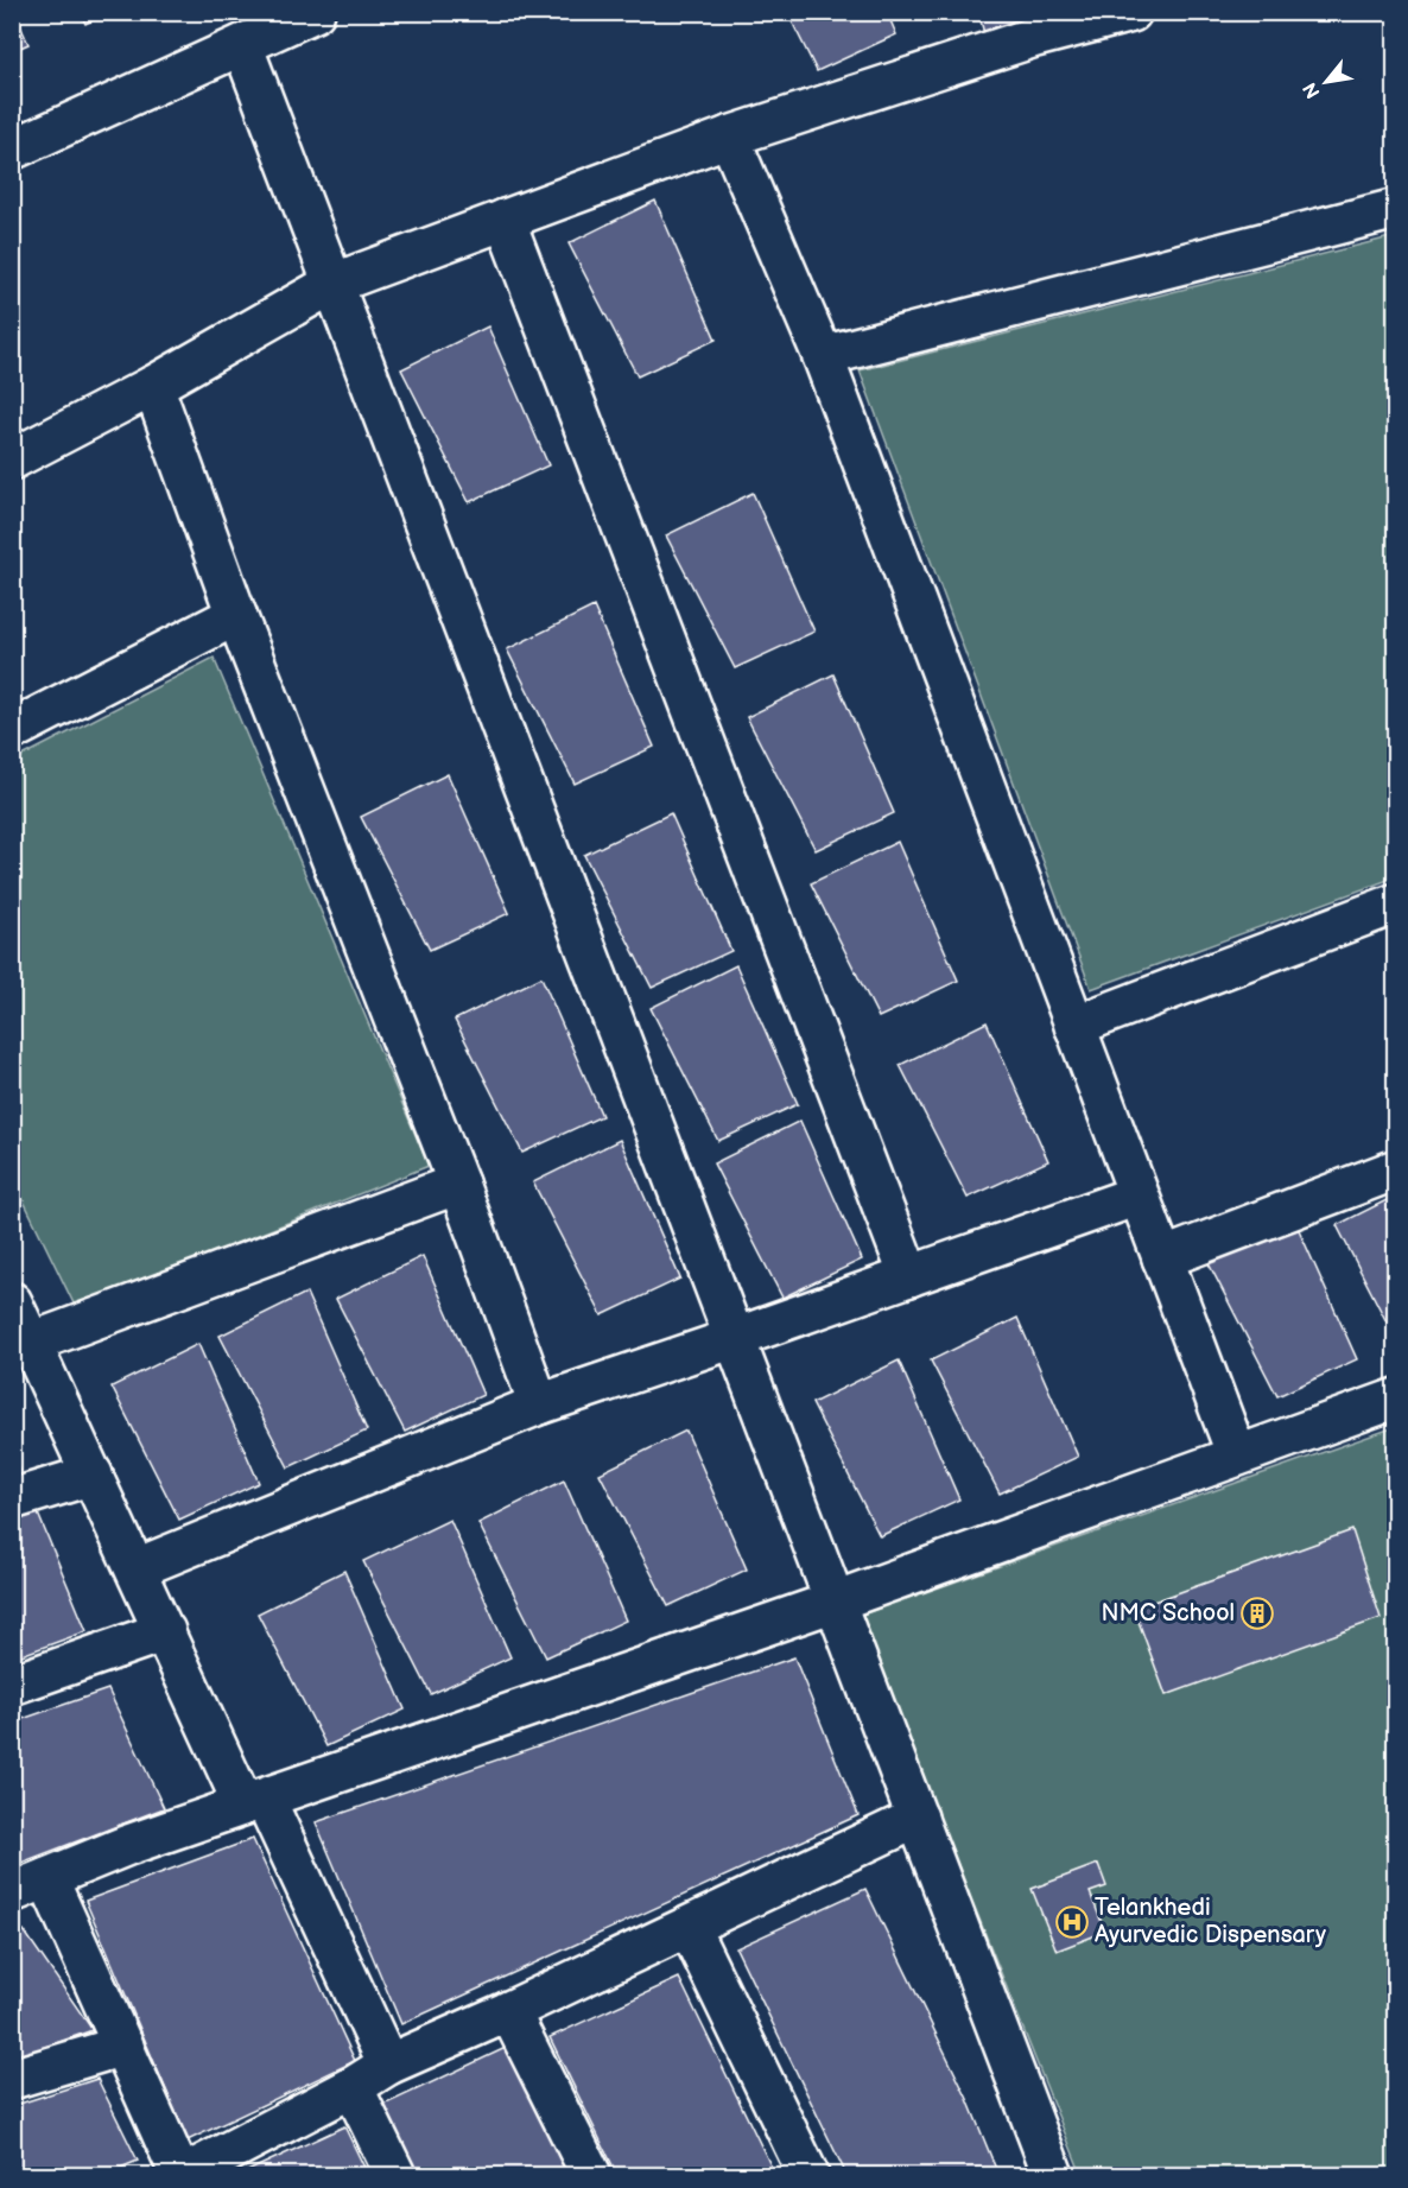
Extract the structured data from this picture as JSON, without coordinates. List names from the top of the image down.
{
  "places": {
    "building": ["NMC School"],
    "hospital": ["Telankhedi Ayurvedic Dispensary"]
  },
  "north": "bottom left"
}
